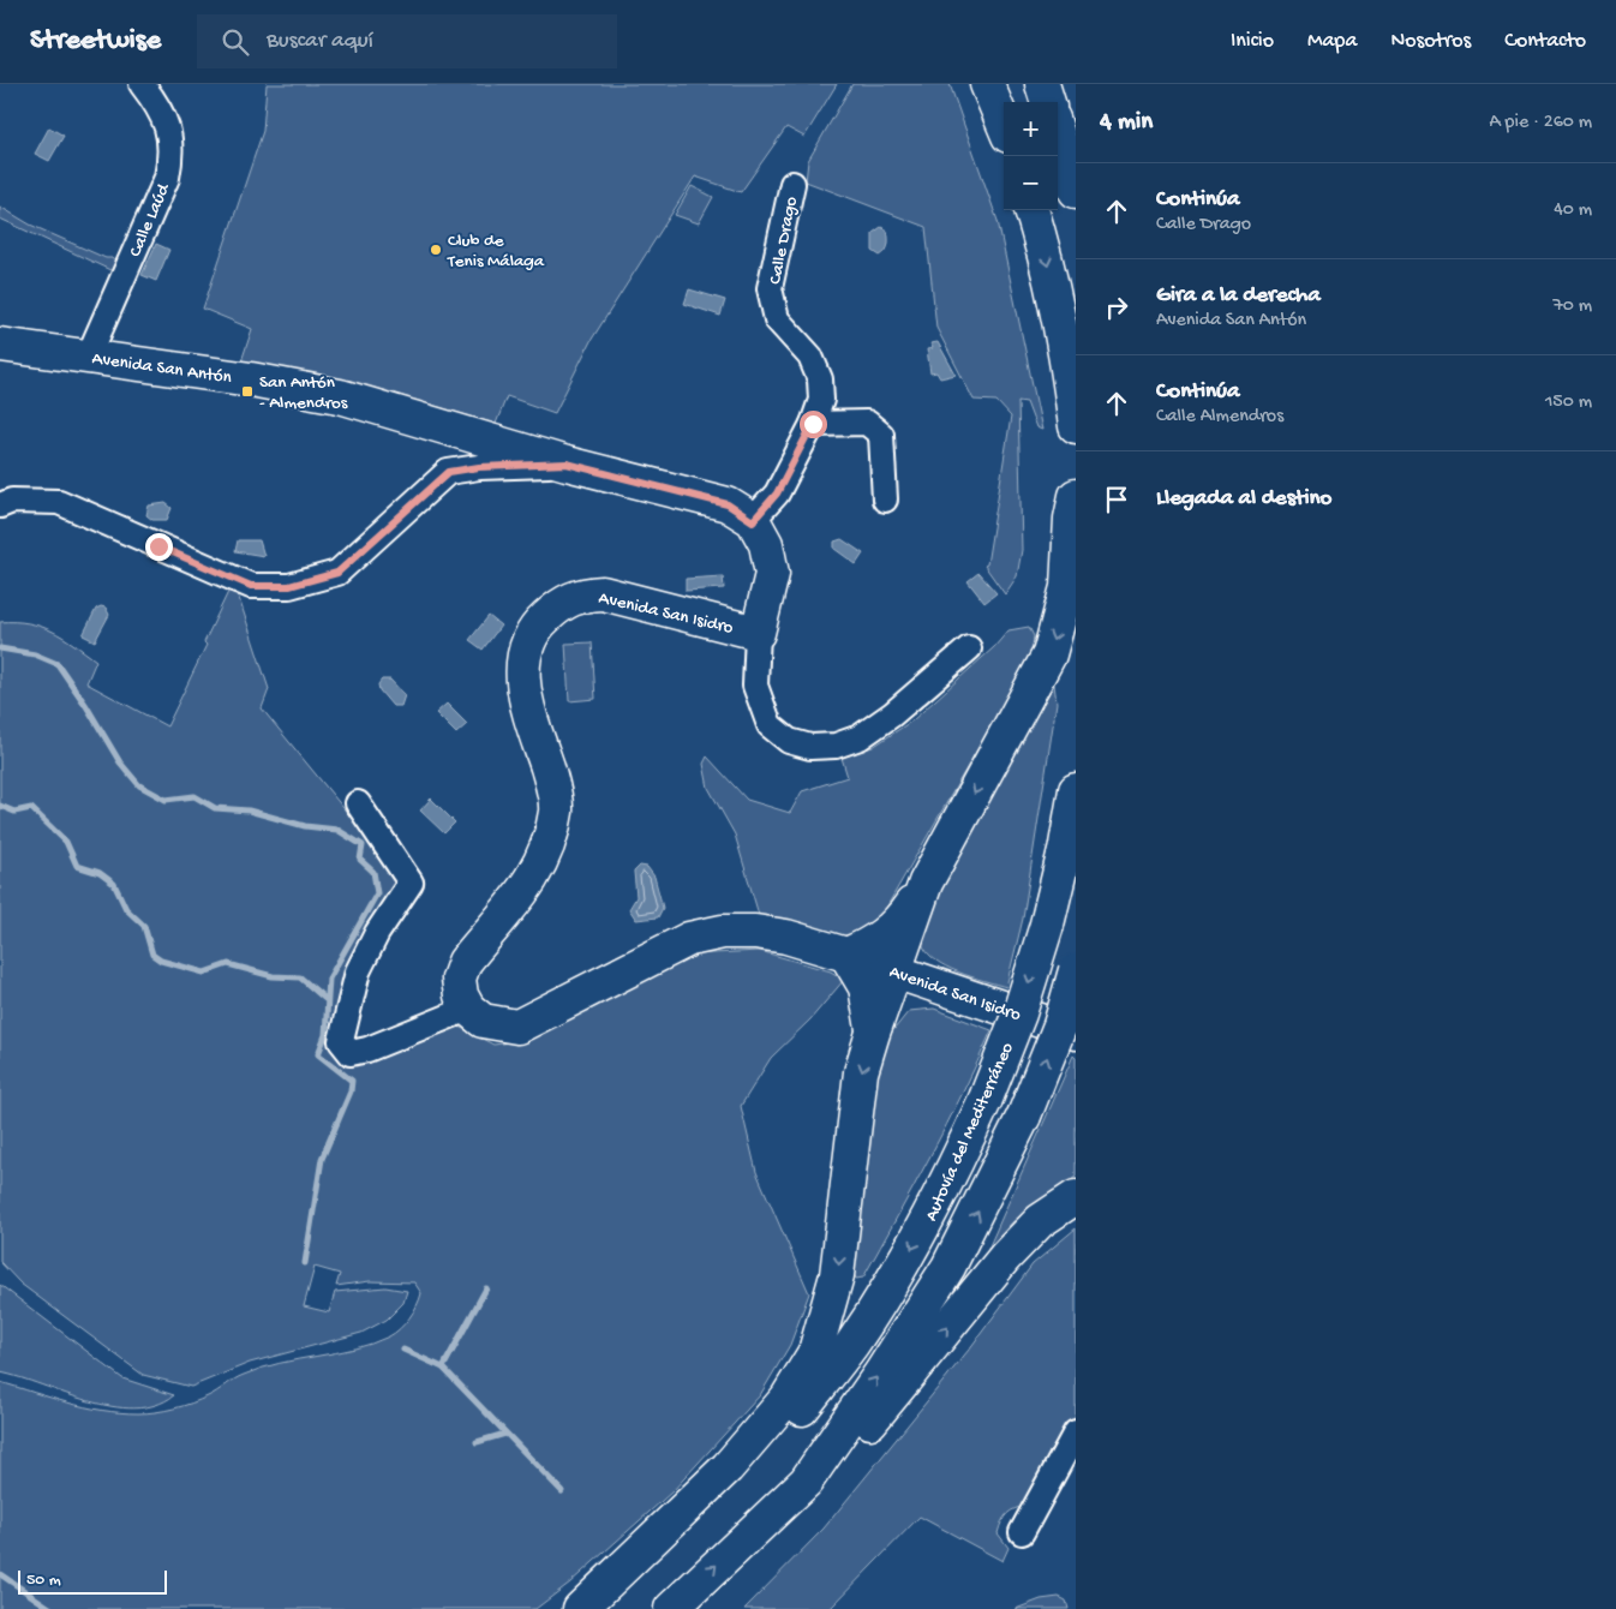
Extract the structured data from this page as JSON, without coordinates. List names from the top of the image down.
{
  "streets": {
    "main road": ["Avenida San Antón", "Avenida San Isidro", "Autovía del Mediterráneo"],
    "street": ["Calle Laúd", "Calle Drago"]
  },
  "crossings": [
    ["Calle Laúd", "Avenida San Antón"],
    ["Calle Drago", "Avenida San Antón"],
    ["Avenida San Antón", "Avenida San Isidro"]
  ],
  "places": {
    "other": ["Club de Tenis Málaga"],
    "transit": ["San Antón - Almendros"]
  },
  "scale_bar": "50 m",
  "page": {
    "header": "Streetwise",
    "search": "Buscar aquí",
    "nav": [
      "Inicio",
      "Mapa",
      "Nosotros",
      "Contacto"
    ],
    "heading": ["4 min", "A pie · 260 m"],
    "map_buttons": ["+", "−"],
    "list": [
      ["Continúa", "Calle Drago", "40 m"],
      ["Gira a la derecha", "Avenida San Antón", "70 m"],
      ["Continúa", "Calle Almendros", "150 m"],
      "Llegada al destino"
    ],
    "scale": "50 m"
  }
}
